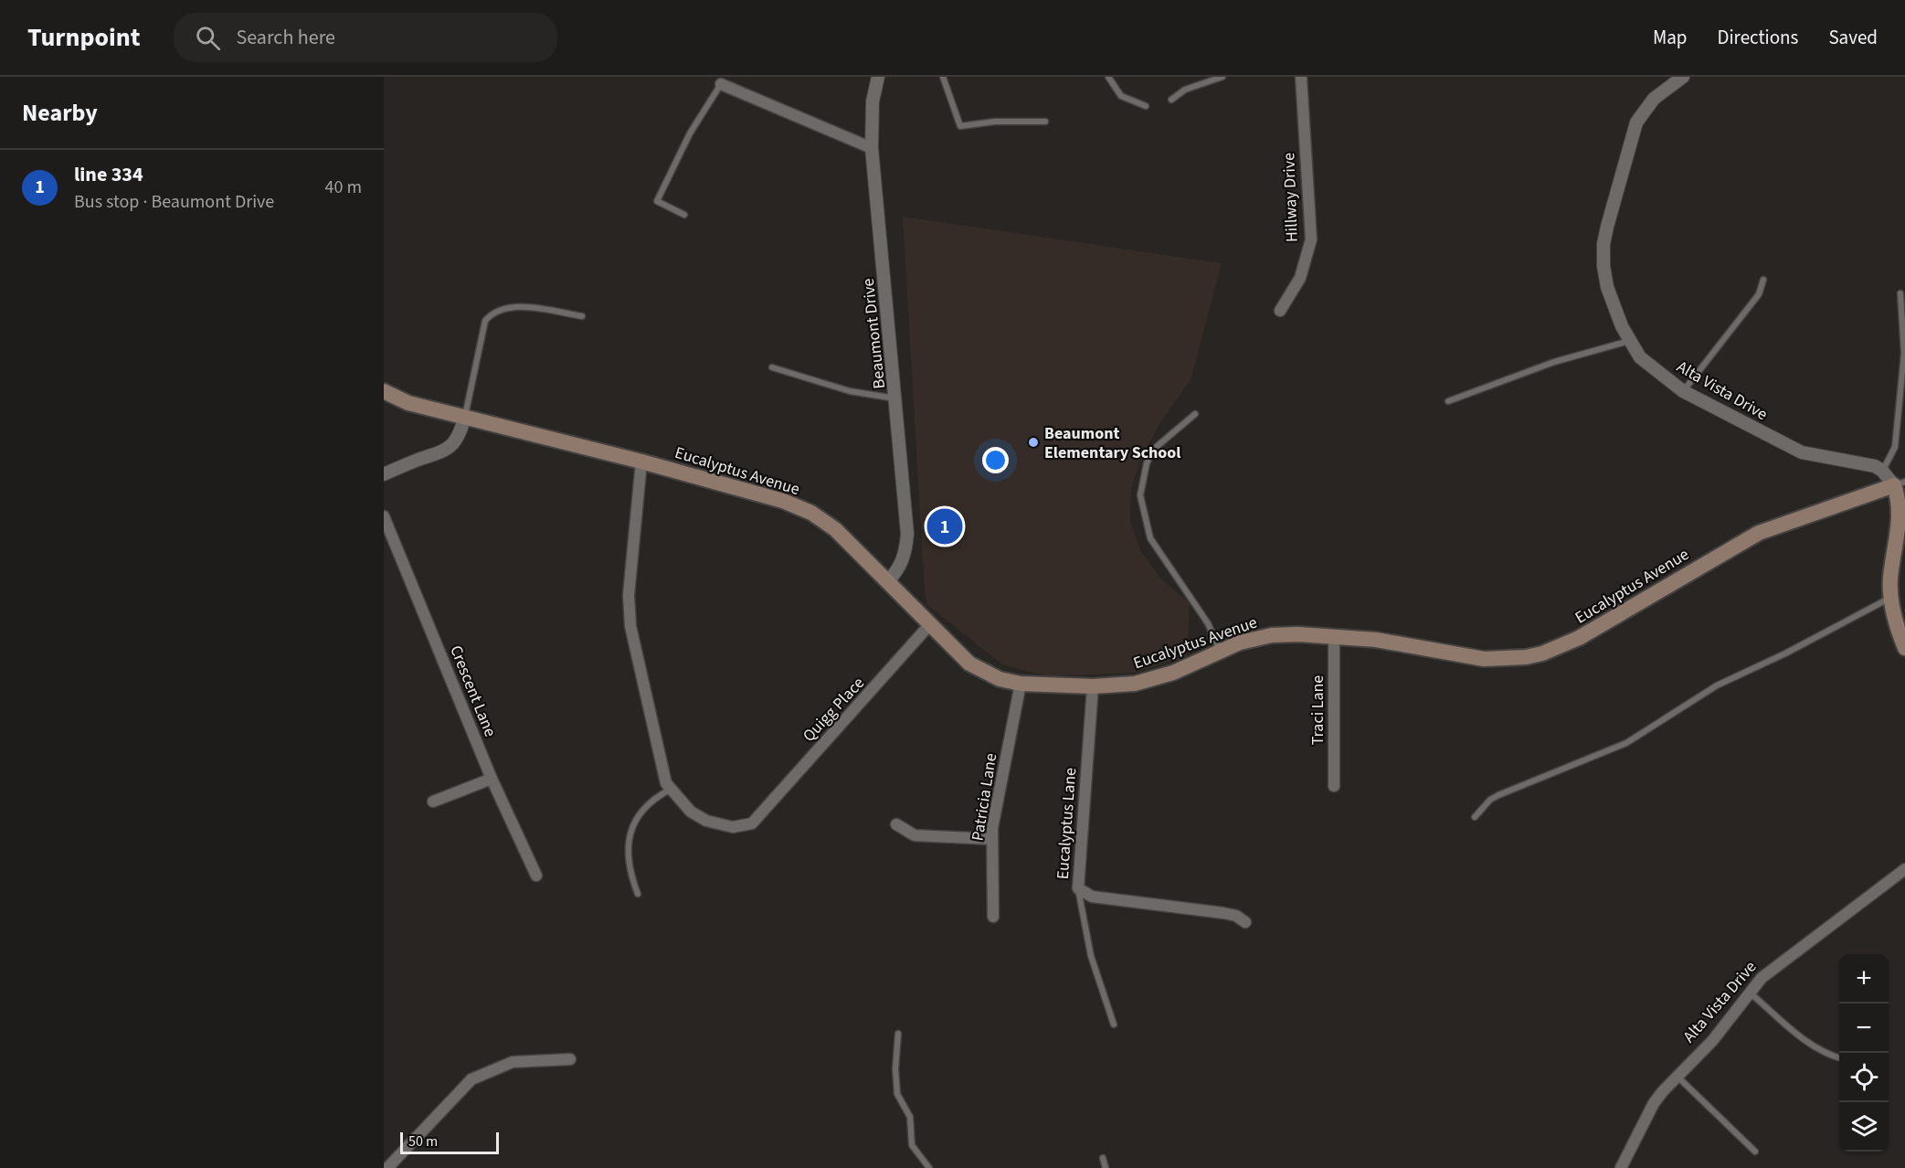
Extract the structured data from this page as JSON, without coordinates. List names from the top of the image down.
{
  "streets": {
    "main road": ["Eucalyptus Avenue"],
    "street": [
      "Hillway Drive",
      "Beaumont Drive",
      "Alta Vista Drive",
      "Crescent Lane",
      "Quigg Place",
      "Traci Lane",
      "Patricia Lane",
      "Eucalyptus Lane"
    ]
  },
  "crossings": [
    ["Beaumont Drive", "Eucalyptus Avenue"],
    ["Eucalyptus Avenue", "Quigg Place"],
    ["Eucalyptus Avenue", "Traci Lane"],
    ["Eucalyptus Avenue", "Patricia Lane"],
    ["Eucalyptus Avenue", "Eucalyptus Lane"]
  ],
  "places": ["Beaumont Elementary School"],
  "scale_bar": "50 m",
  "page": {
    "header": "Turnpoint",
    "search": "Search here",
    "nav": ["Map", "Directions", "Saved"],
    "heading": "Nearby",
    "list": [
      {
        "mark": "1",
        "name": "line 334",
        "note": "Bus stop · Beaumont Drive",
        "value": "40 m"
      }
    ],
    "pins": "1",
    "map_buttons": ["+", "−"],
    "scale": "50 m"
  }
}
